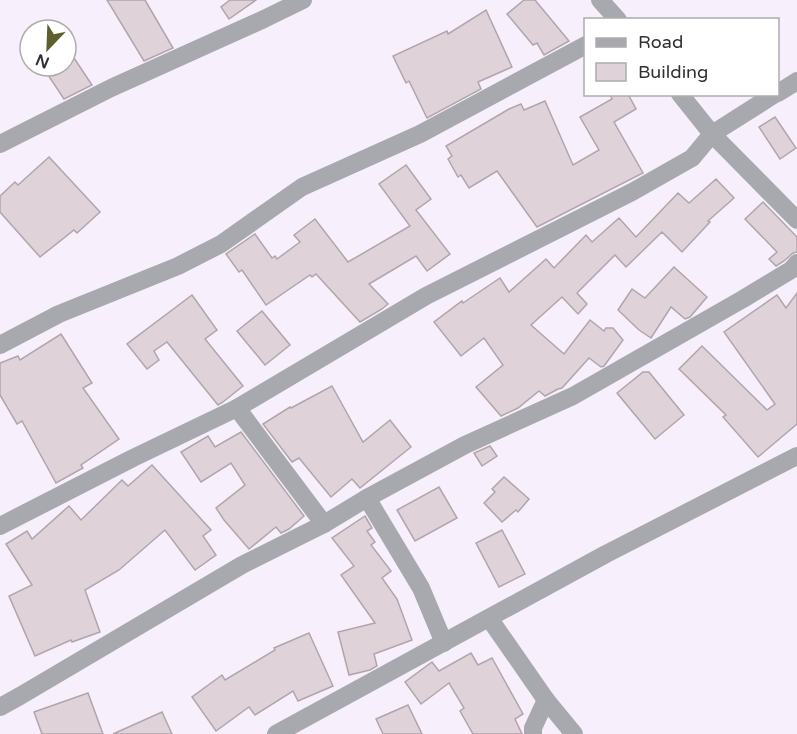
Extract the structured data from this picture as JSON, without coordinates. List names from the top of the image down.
{
  "legend": ["Road", "Building"],
  "north": "bottom left"
}
